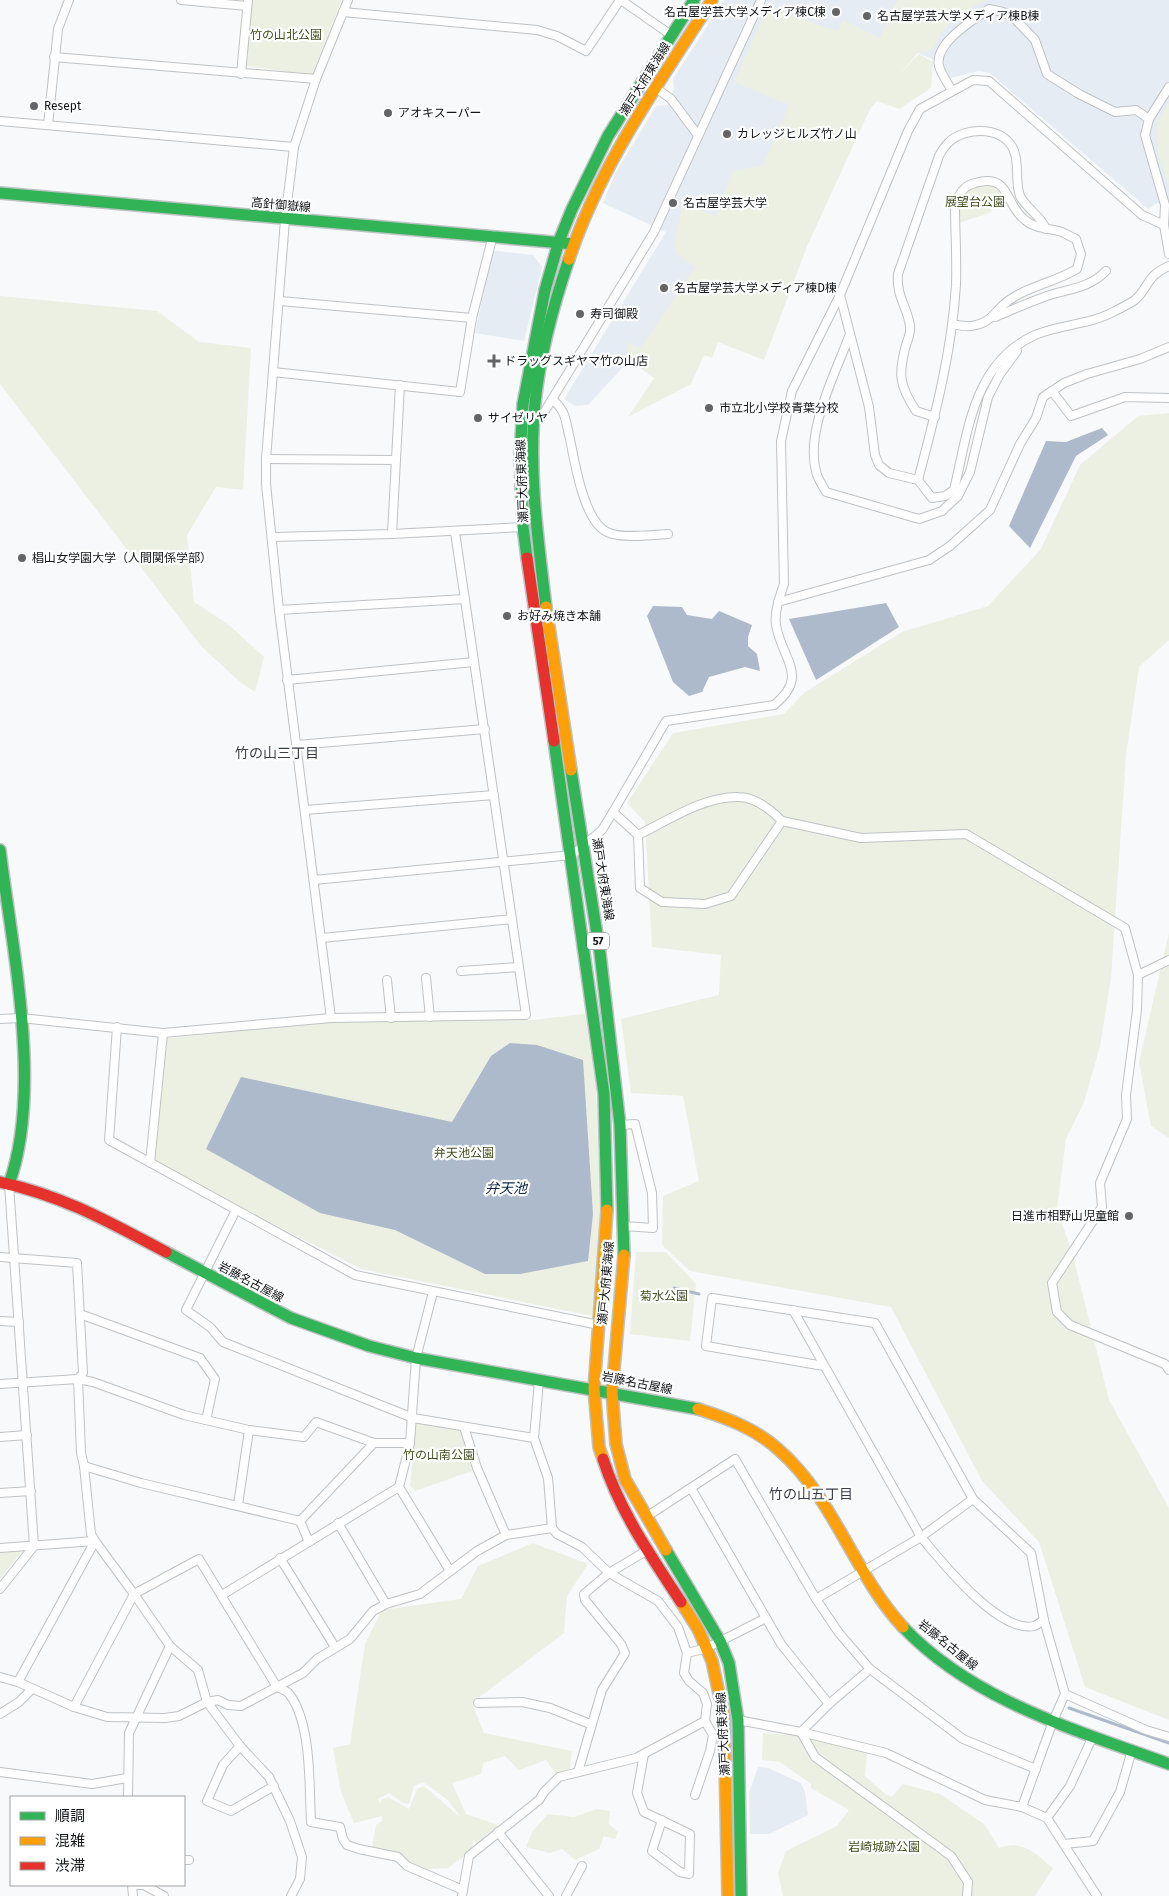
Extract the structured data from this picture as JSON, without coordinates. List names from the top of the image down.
{
  "streets": {
    "main road": [
      "瀬戸大府東海線",
      "高針御嶽線",
      "57",
      "岩藤名古屋線"
    ]
  },
  "crossings": [
    ["瀬戸大府東海線", "高針御嶽線"],
    ["瀬戸大府東海線", "岩藤名古屋線"]
  ],
  "districts": ["竹の山三丁目", "竹の山五丁目"],
  "water": ["弁天池"],
  "parks": [
    "竹の山北公園",
    "展望台公園",
    "弁天池公園",
    "菊水公園",
    "竹の山南公園",
    "岩崎城跡公園"
  ],
  "places": {
    "other": [
      "名古屋学芸大学メディア棟C棟",
      "名古屋学芸大学メディア棟B棟",
      "Resept",
      "アオキスーパー",
      "カレッジヒルズ竹ノ山",
      "名古屋学芸大学",
      "名古屋学芸大学メディア棟D棟",
      "寿司御殿",
      "市立北小学校青葉分校",
      "サイゼリヤ",
      "椙山女学園大学（人間関係学部）",
      "お好み焼き本舗",
      "日進市相野山児童館"
    ],
    "health": ["ドラッグスギヤマ竹の山店"]
  },
  "legend": ["順調", "混雑", "渋滞"]
}
